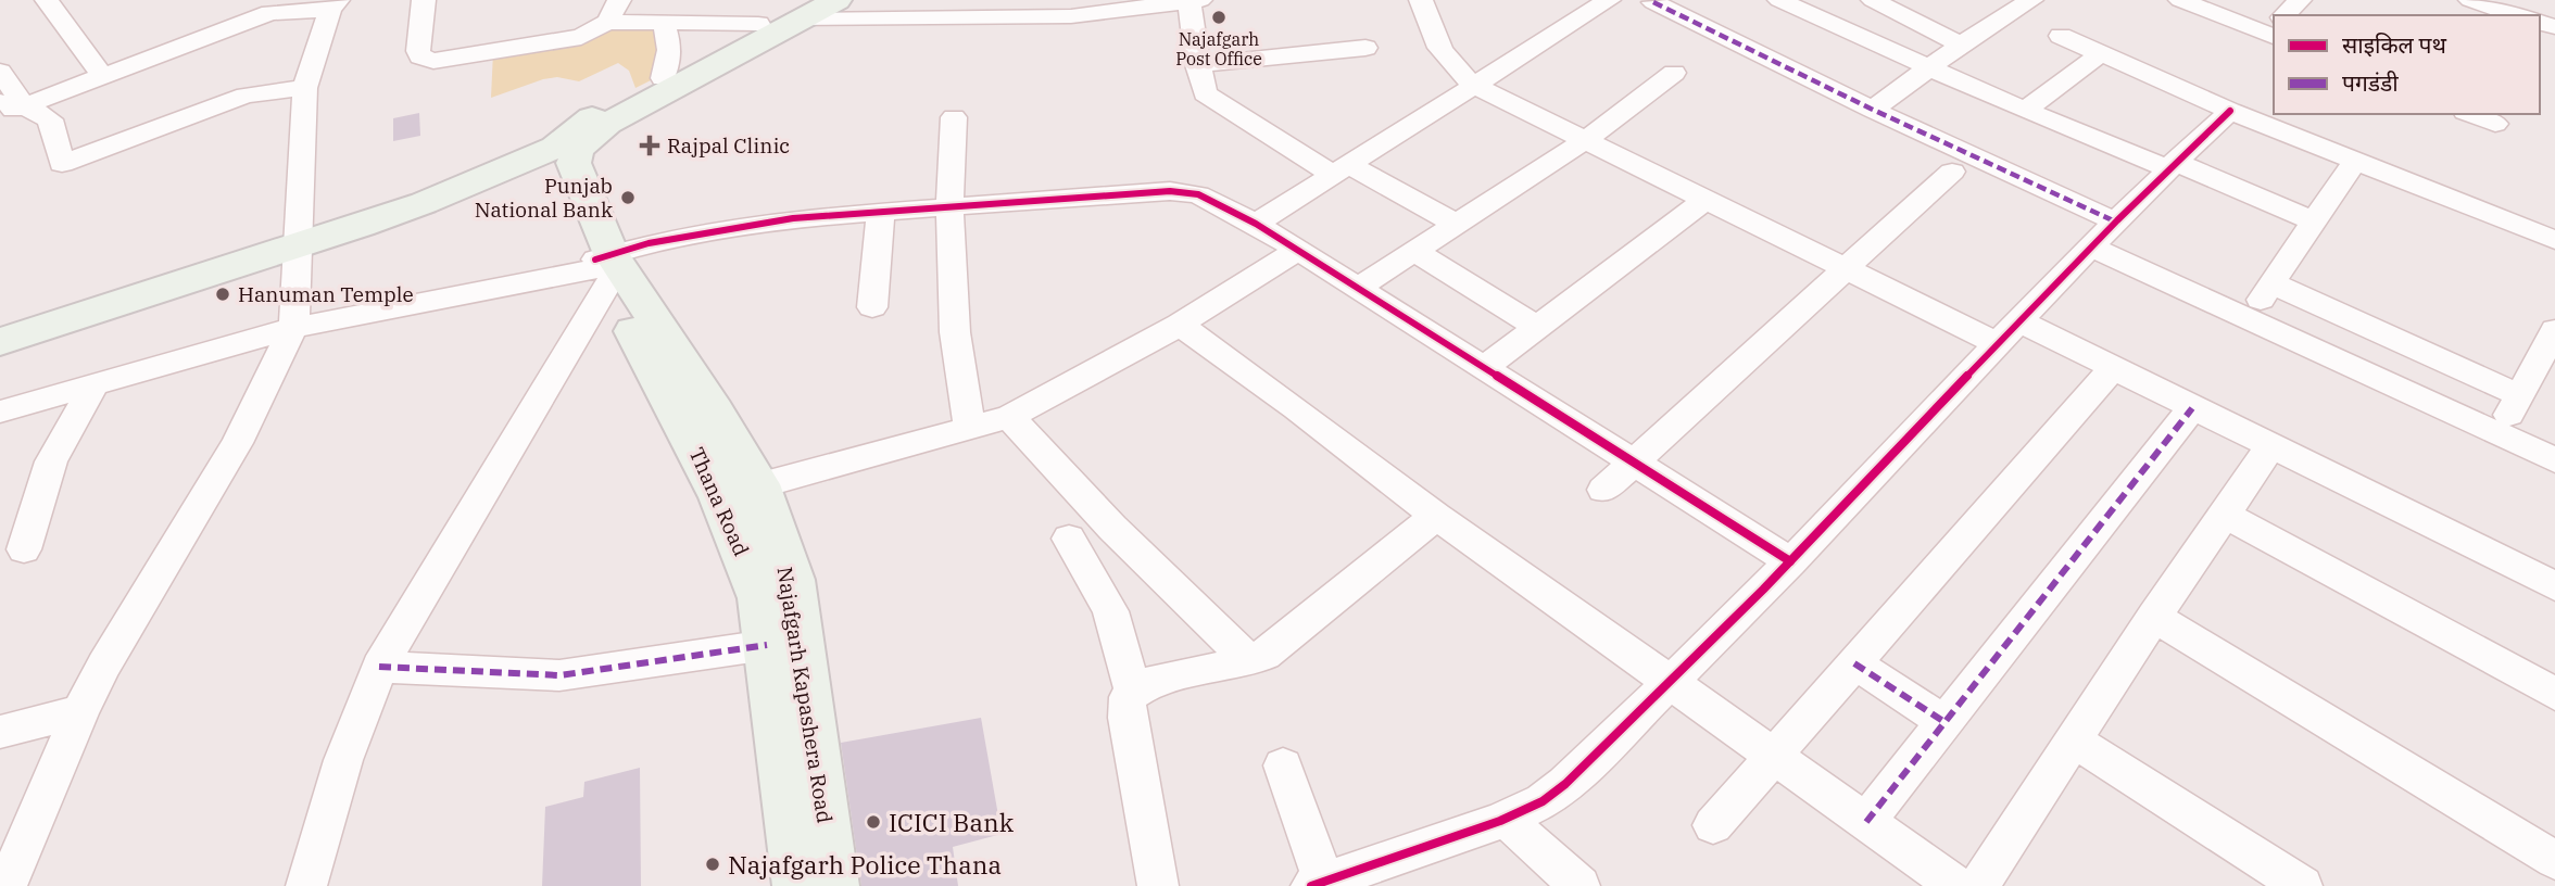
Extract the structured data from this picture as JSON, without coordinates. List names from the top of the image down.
{
  "streets": {
    "main road": ["Thana Road", "Najafgarh Kapashera Road"]
  },
  "crossings": [
    ["Thana Road", "Najafgarh Kapashera Road"]
  ],
  "places": {
    "other": [
      "Najafgarh Post Office",
      "Punjab National Bank",
      "Hanuman Temple",
      "ICICI Bank",
      "Najafgarh Police Thana"
    ],
    "health": ["Rajpal Clinic"]
  },
  "legend": ["साइकिल पथ", "पगडंडी"]
}
